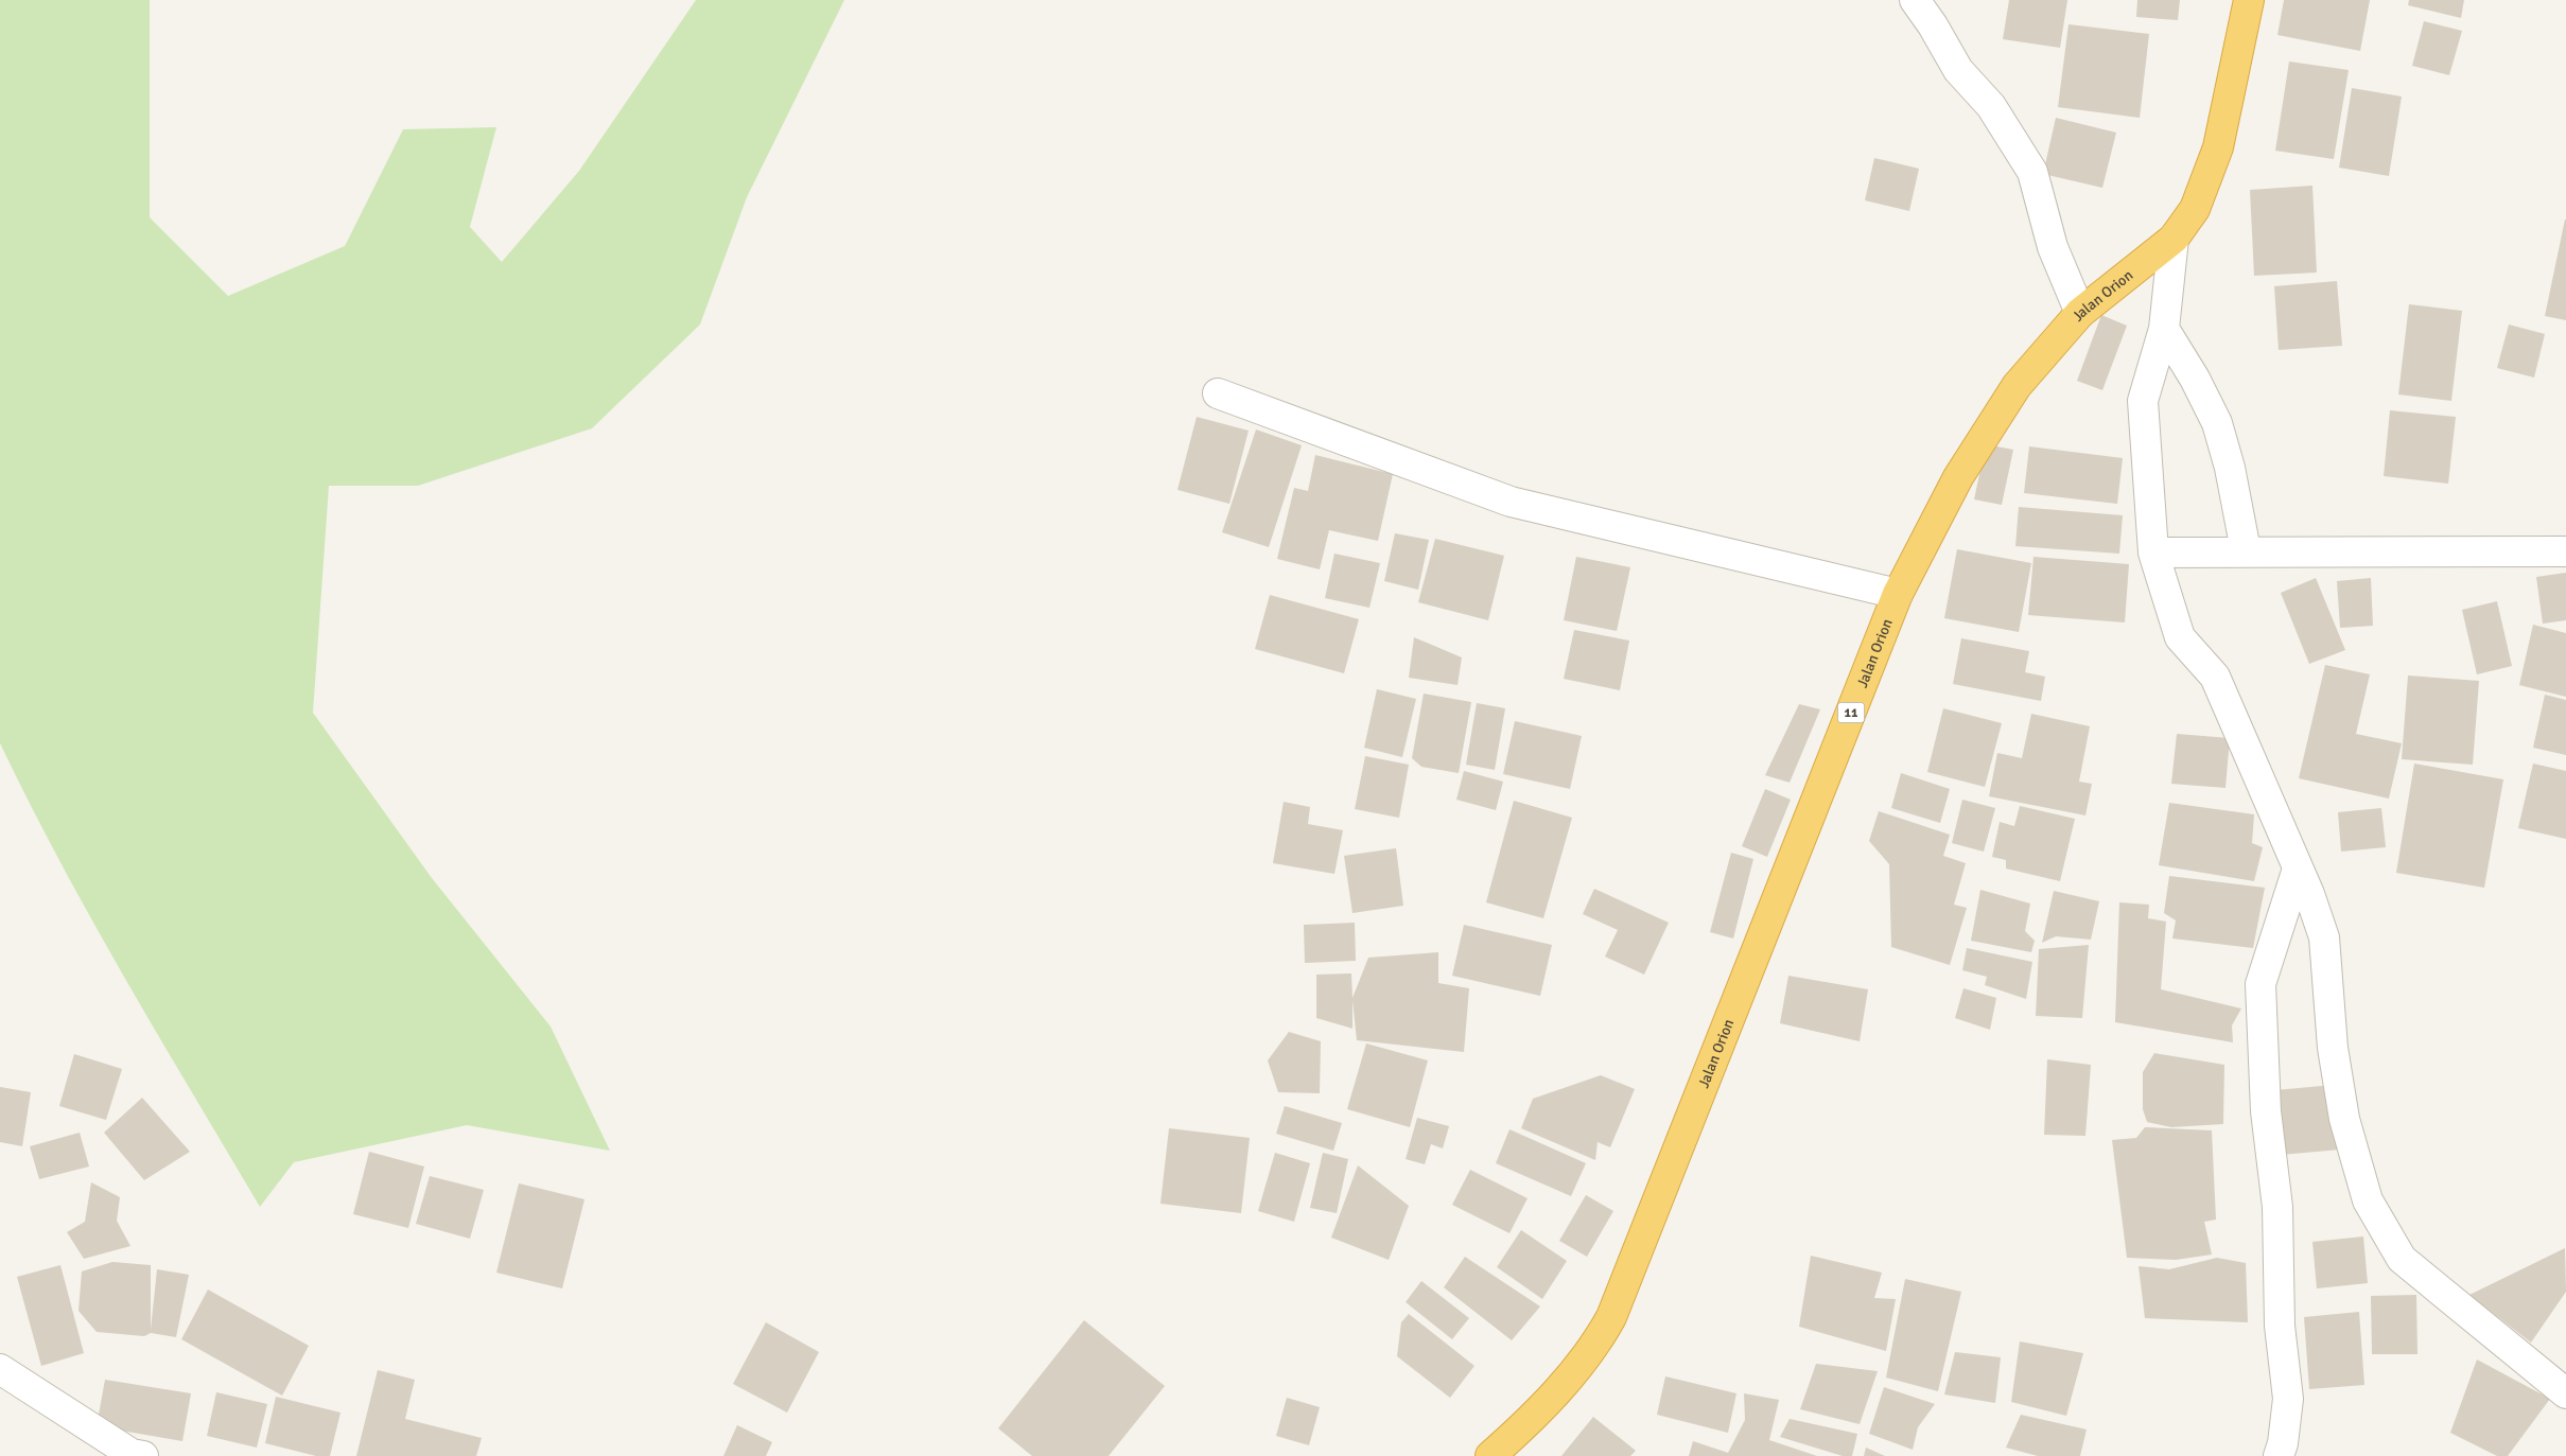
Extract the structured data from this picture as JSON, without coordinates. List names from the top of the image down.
{
  "streets": {
    "highway": ["Jalan Orion", "11"]
  }
}
